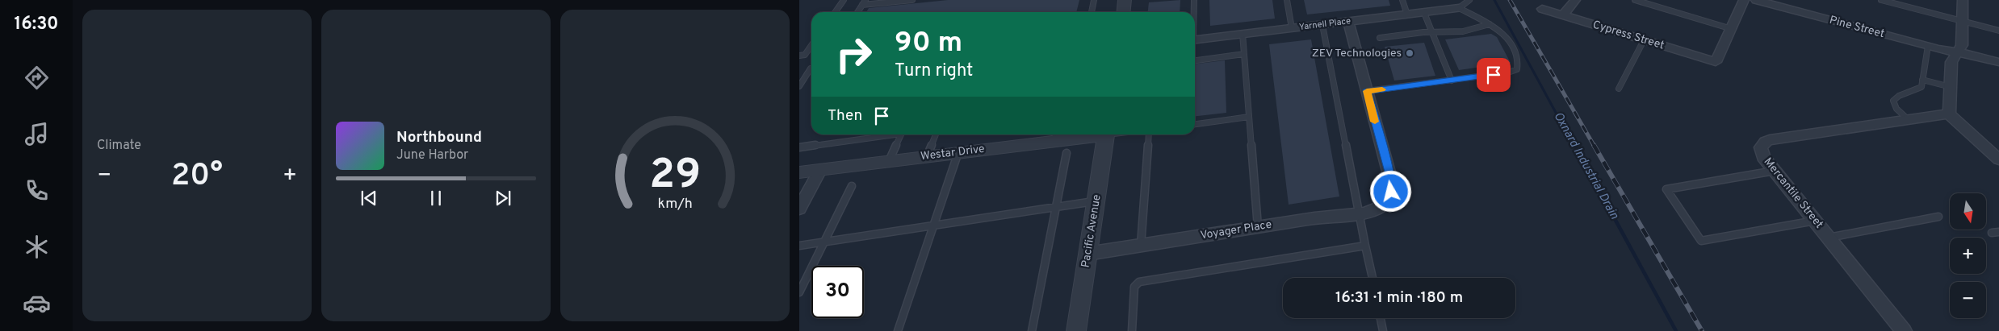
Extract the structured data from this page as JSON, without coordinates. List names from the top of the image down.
{
  "streets": {
    "street": [
      "Yarnell Place",
      "Pine Street",
      "Cypress Street",
      "Westar Drive",
      "Mercantile Street",
      "Voyager Place",
      "Pacific Avenue"
    ]
  },
  "crossings": [
    ["Voyager Place", "Pacific Avenue"]
  ],
  "water": ["Oxnard Industrial Drain"],
  "places": ["ZEV Technologies"],
  "north": "bottom",
  "page": {
    "tabs": "16:30",
    "tile": "Climate",
    "turn": ["90 m", "Turn right"],
    "then": "Then",
    "song": ["Northbound", "June Harbor"],
    "heat": ["−", "20°", "+"],
    "map_buttons": ["+", "−"],
    "limit": "30",
    "trip": "16:31 · 1 min · 180 m",
    "gauge": ["29", "km/h"]
  }
}
